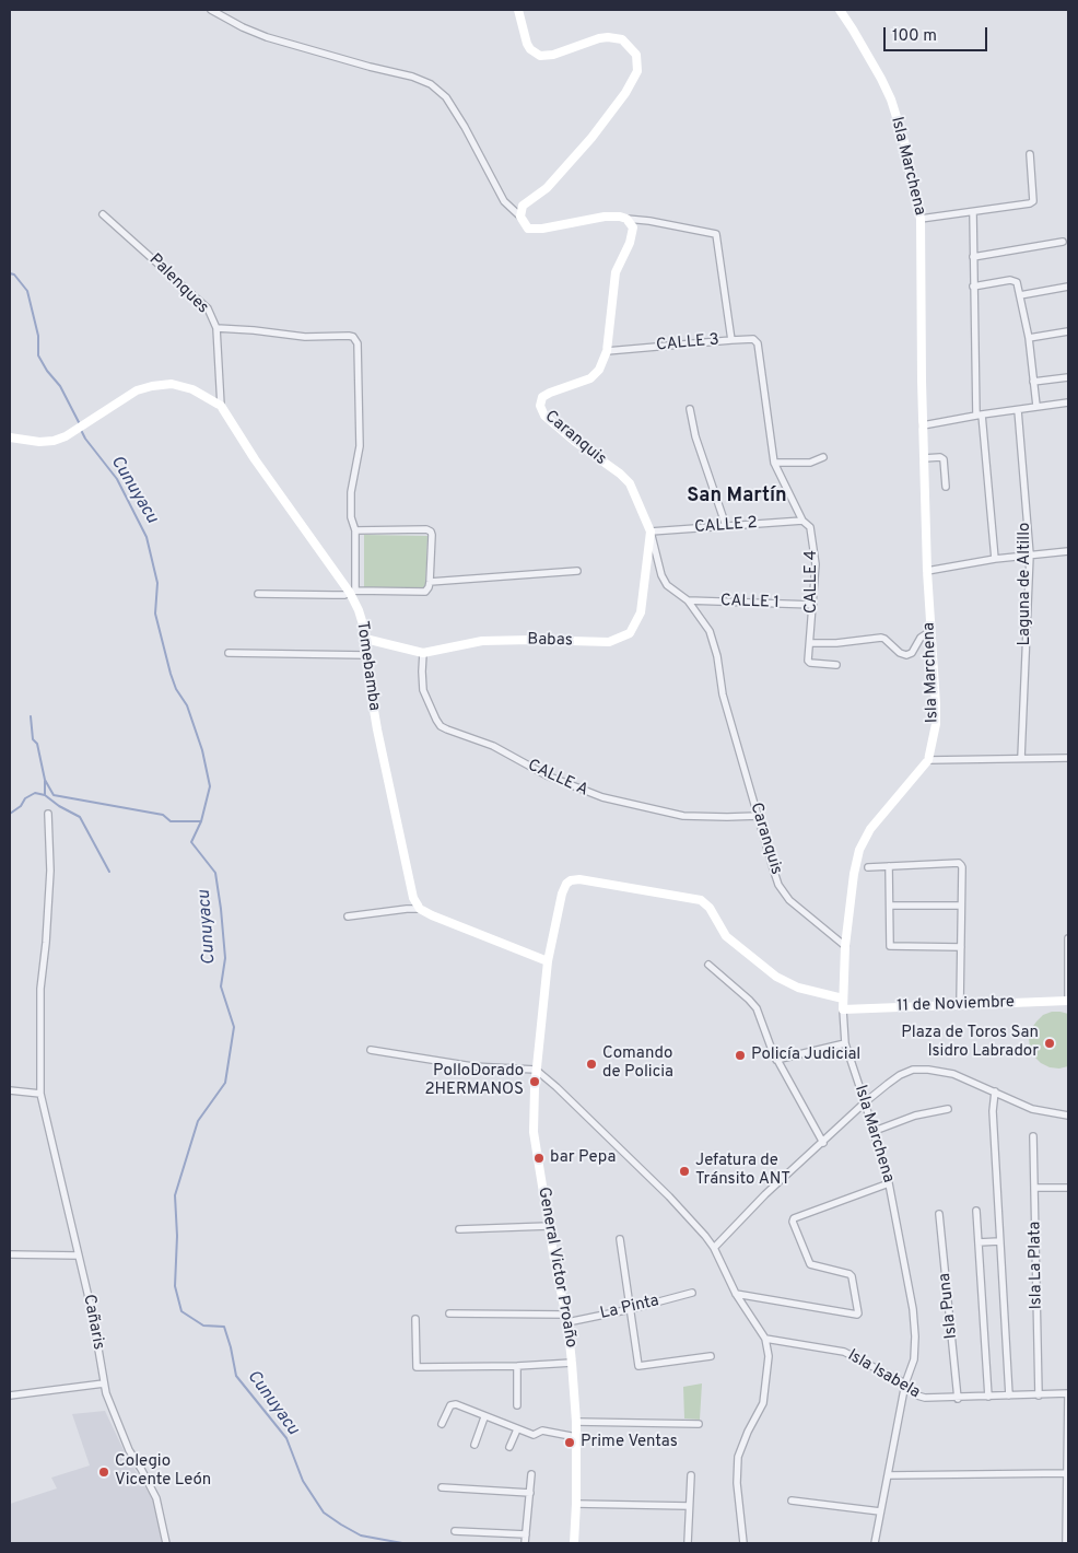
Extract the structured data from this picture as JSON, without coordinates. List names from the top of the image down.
{
  "streets": {
    "street": [
      "Isla Marchena",
      "Palenques",
      "CALLE 3",
      "Caranquis",
      "CALLE 2",
      "CALLE 4",
      "Laguna de Altillo",
      "CALLE 1",
      "Babas",
      "Tomebamba",
      "CALLE A",
      "11 de Noviembre",
      "Isla La Plata",
      "General Victor Proaño",
      "Isla Puna",
      "La Pinta",
      "Cañaris",
      "Isla Isabela"
    ]
  },
  "crossings": [
    ["Isla Marchena", "Caranquis"],
    ["Isla Marchena", "11 de Noviembre"],
    ["Isla Marchena", "General Victor Proaño"],
    ["Isla Marchena", "Isla Isabela"],
    ["Palenques", "Tomebamba"],
    ["CALLE 3", "Caranquis"],
    ["CALLE 3", "CALLE 4"],
    ["Caranquis", "CALLE 2"],
    ["Caranquis", "CALLE 1"],
    ["Caranquis", "Babas"],
    ["Caranquis", "CALLE A"],
    ["CALLE 2", "CALLE 4"],
    ["CALLE 2", "Babas"],
    ["CALLE 4", "CALLE 1"],
    ["Babas", "Tomebamba"],
    ["Babas", "CALLE A"],
    ["Isla La Plata", "Isla Isabela"],
    ["General Victor Proaño", "La Pinta"],
    ["Isla Puna", "Isla Isabela"]
  ],
  "districts": ["San Martín"],
  "water": ["Cunuyacu"],
  "places": [
    "Plaza de Toros San Isidro Labrador",
    "Policía Judicial",
    "Comando de Policia",
    "PolloDorado 2HERMANOS",
    "bar Pepa",
    "Jefatura de Tránsito ANT",
    "Prime Ventas",
    "Colegio Vicente León"
  ],
  "scale_bar": "100 m"
}
